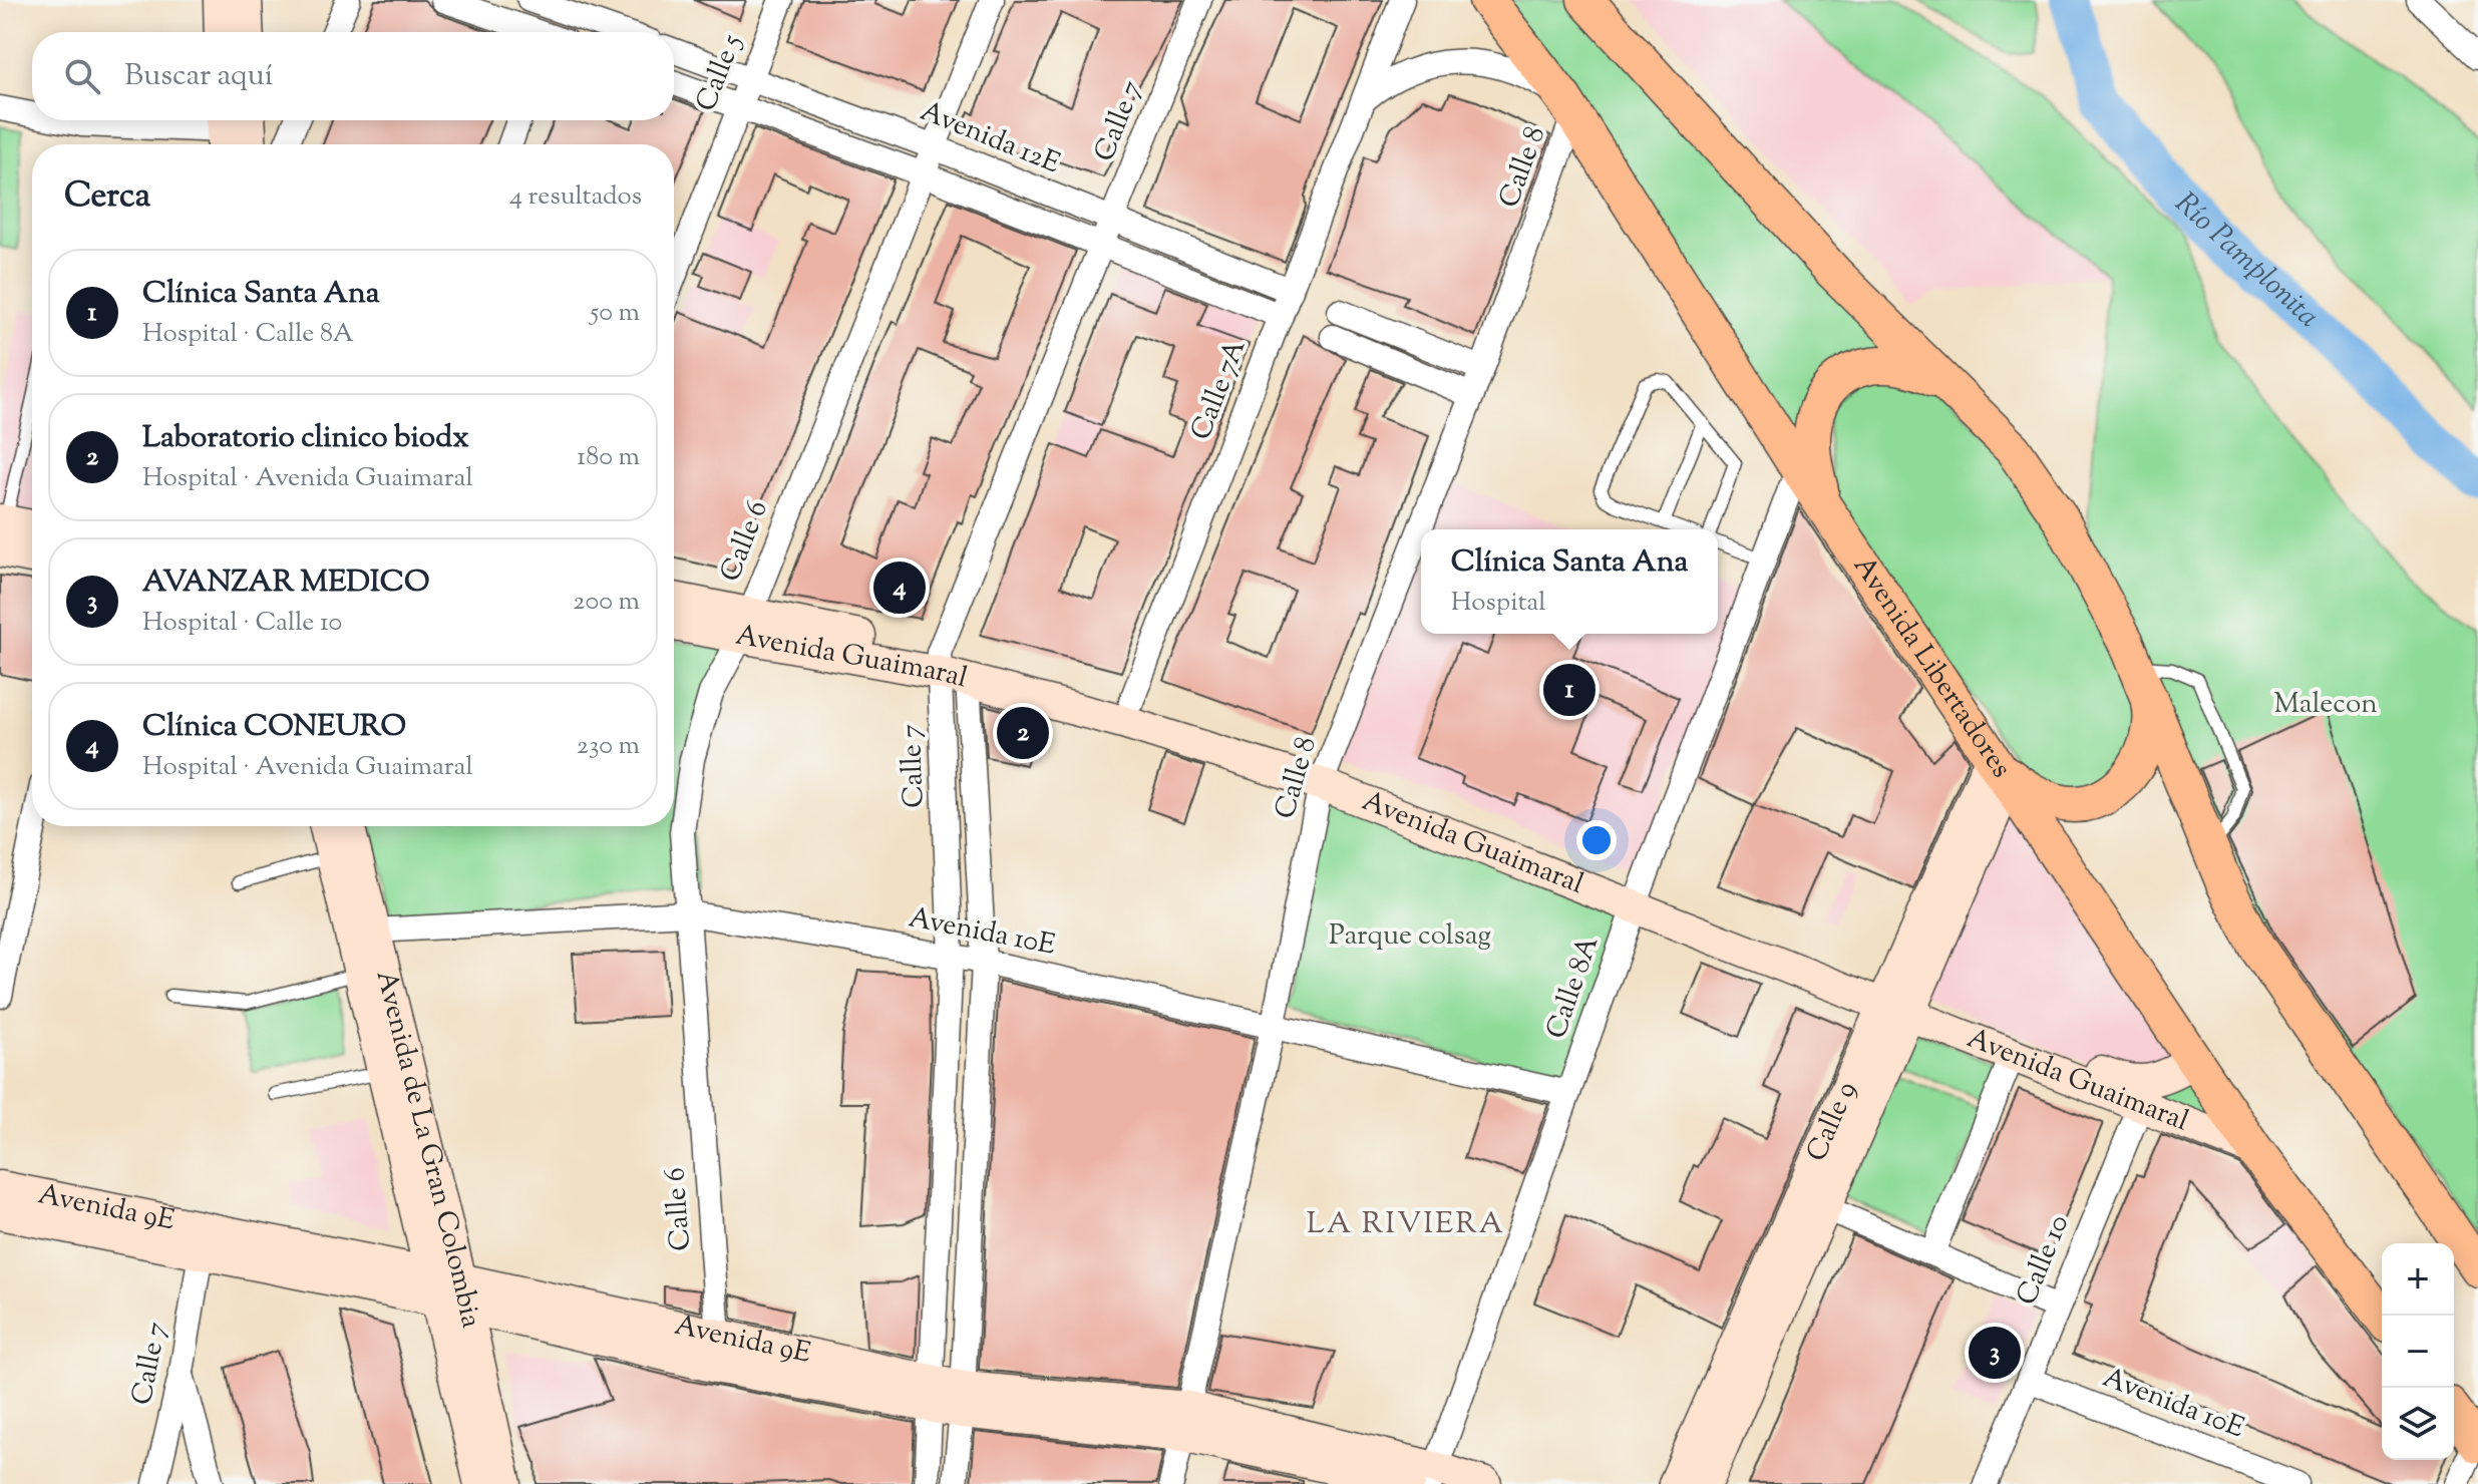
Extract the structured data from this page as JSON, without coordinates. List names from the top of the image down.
{
  "streets": {
    "main road": ["Avenida Libertadores"],
    "street": [
      "Calle 5",
      "Calle 7",
      "Avenida 12E",
      "Calle 8",
      "Calle 7A",
      "Calle 6",
      "Avenida Guaimaral",
      "Avenida 10E",
      "Calle 8A",
      "Calle 9",
      "Avenida de La Gran Colombia",
      "Avenida 9E",
      "Calle 10"
    ]
  },
  "crossings": [
    ["Calle 5", "Avenida 12E"],
    ["Calle 7", "Avenida 12E"],
    ["Calle 7", "Avenida Guaimaral"],
    ["Calle 7", "Avenida 10E"],
    ["Calle 7", "Avenida 9E"],
    ["Avenida 12E", "Calle 7A"],
    ["Avenida 12E", "Calle 6"],
    ["Calle 8", "Avenida Guaimaral"],
    ["Calle 8", "Avenida Libertadores"],
    ["Calle 8", "Avenida 10E"],
    ["Calle 8", "Avenida 9E"],
    ["Calle 7A", "Avenida Guaimaral"],
    ["Calle 6", "Avenida Guaimaral"],
    ["Calle 6", "Avenida 10E"],
    ["Calle 6", "Avenida 9E"],
    ["Avenida Guaimaral", "Avenida Libertadores"],
    ["Avenida Guaimaral", "Calle 8A"],
    ["Avenida Guaimaral", "Calle 9"],
    ["Avenida Guaimaral", "Calle 10"],
    ["Avenida Libertadores", "Calle 8A"],
    ["Avenida Libertadores", "Calle 9"],
    ["Avenida 10E", "Calle 8A"],
    ["Avenida 10E", "Avenida de La Gran Colombia"],
    ["Avenida 10E", "Calle 10"],
    ["Calle 8A", "Avenida 9E"],
    ["Avenida de La Gran Colombia", "Avenida 9E"]
  ],
  "districts": ["LA RIVIERA"],
  "water": ["Río Pamplonita"],
  "parks": ["Malecon", "Parque colsag"],
  "page": {
    "search": "Buscar aquí",
    "heading": ["Cerca", "4 resultados"],
    "list": [
      {
        "mark": "1",
        "name": "Clínica Santa Ana",
        "note": "Hospital · Calle 8A",
        "value": "50 m"
      },
      {
        "mark": "2",
        "name": "Laboratorio clinico biodx",
        "note": "Hospital · Avenida Guaimaral",
        "value": "180 m"
      },
      {
        "mark": "3",
        "name": "AVANZAR MEDICO",
        "note": "Hospital · Calle 10",
        "value": "200 m"
      },
      {
        "mark": "4",
        "name": "Clínica CONEURO",
        "note": "Hospital · Avenida Guaimaral",
        "value": "230 m"
      }
    ],
    "popup": ["Clínica Santa Ana", "Hospital"],
    "pins": [
      "4",
      "1",
      "2",
      "3"
    ],
    "map_buttons": ["+", "−"]
  }
}
